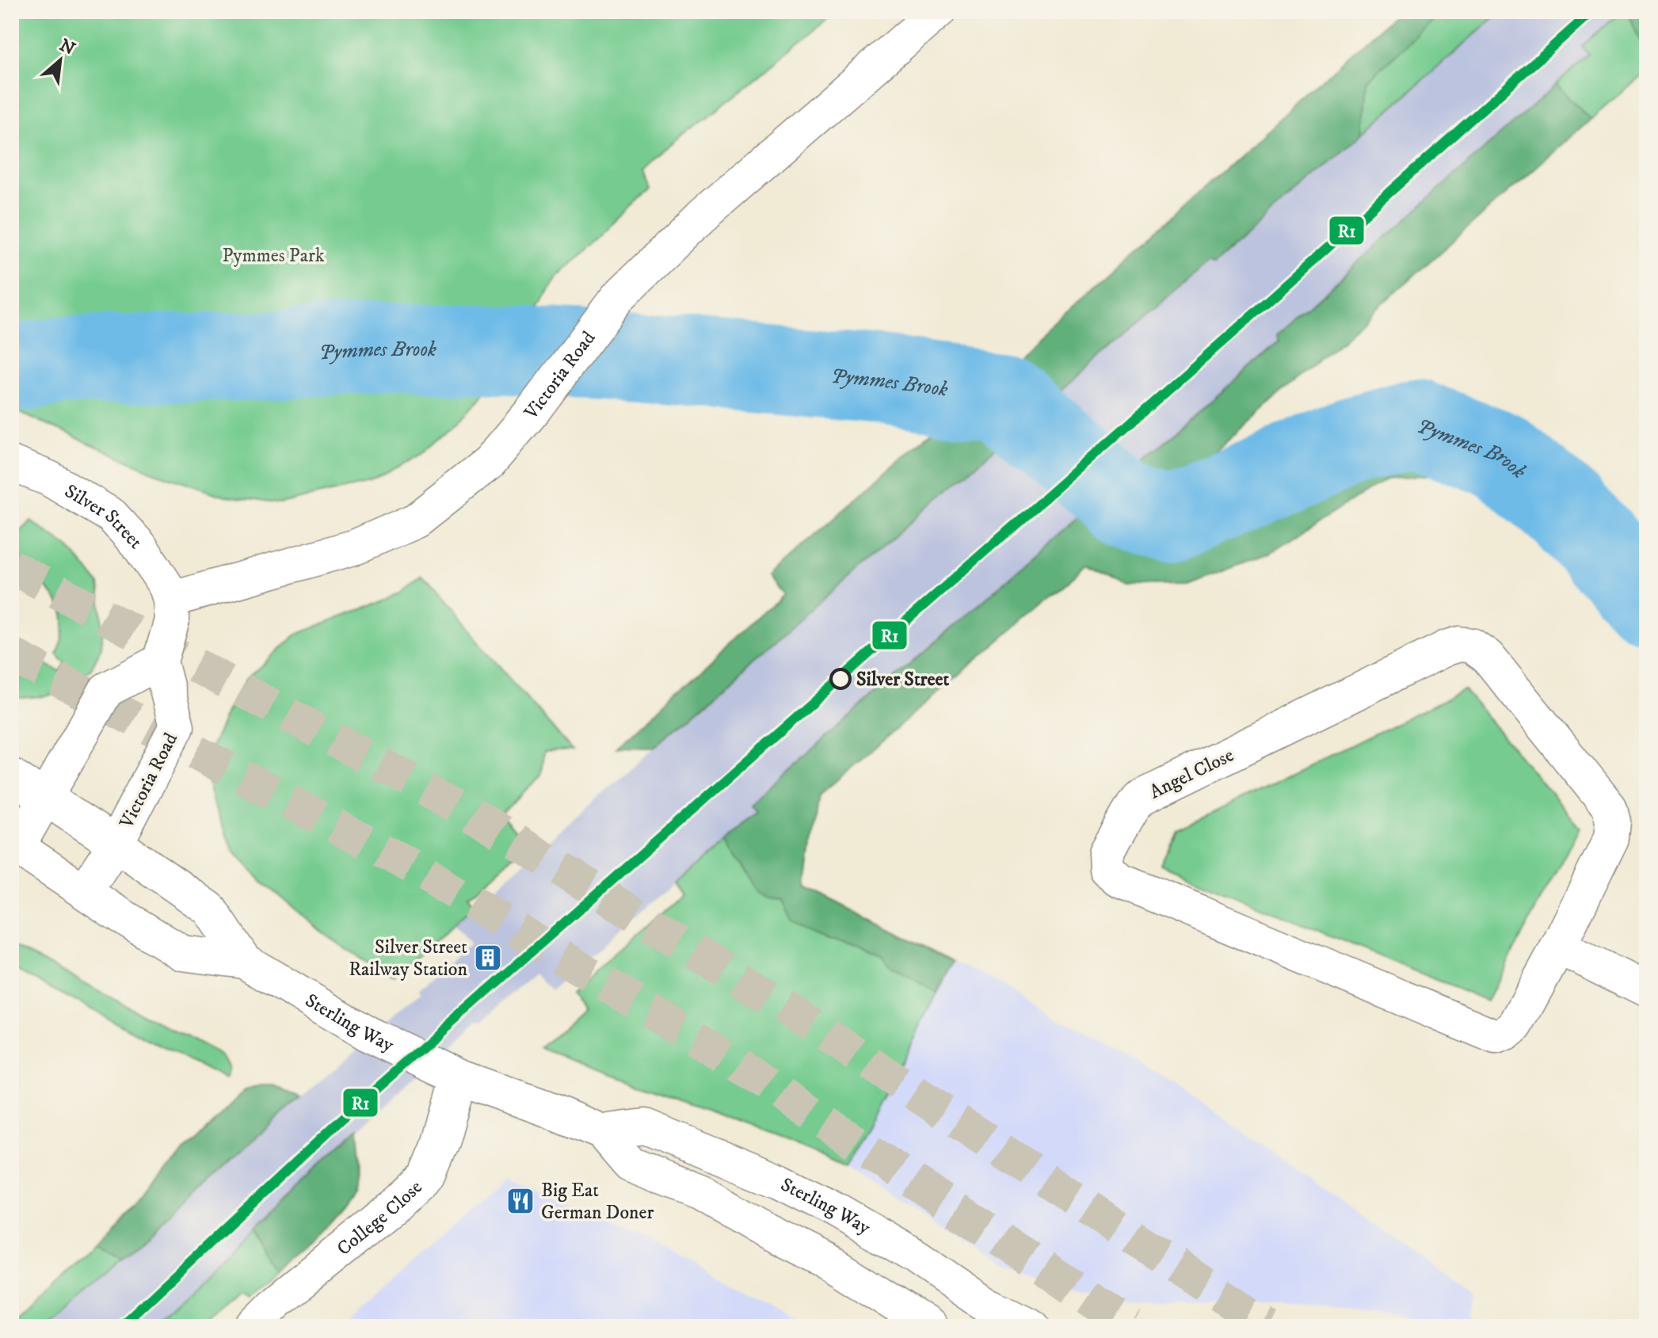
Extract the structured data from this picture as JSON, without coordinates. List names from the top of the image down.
{
  "streets": {
    "street": [
      "Victoria Road",
      "Silver Street",
      "Angel Close",
      "Sterling Way",
      "College Close"
    ]
  },
  "crossings": [
    ["Victoria Road", "Silver Street"],
    ["Victoria Road", "Sterling Way"],
    ["Sterling Way", "College Close"]
  ],
  "water": ["Pymmes Brook"],
  "parks": ["Pymmes Park"],
  "places": {
    "other": ["Silver Street"],
    "building": ["Silver Street Railway Station"],
    "restaurant": ["Big Eat German Doner"]
  },
  "lines": ["transit line R1"],
  "north": "top right"
}
